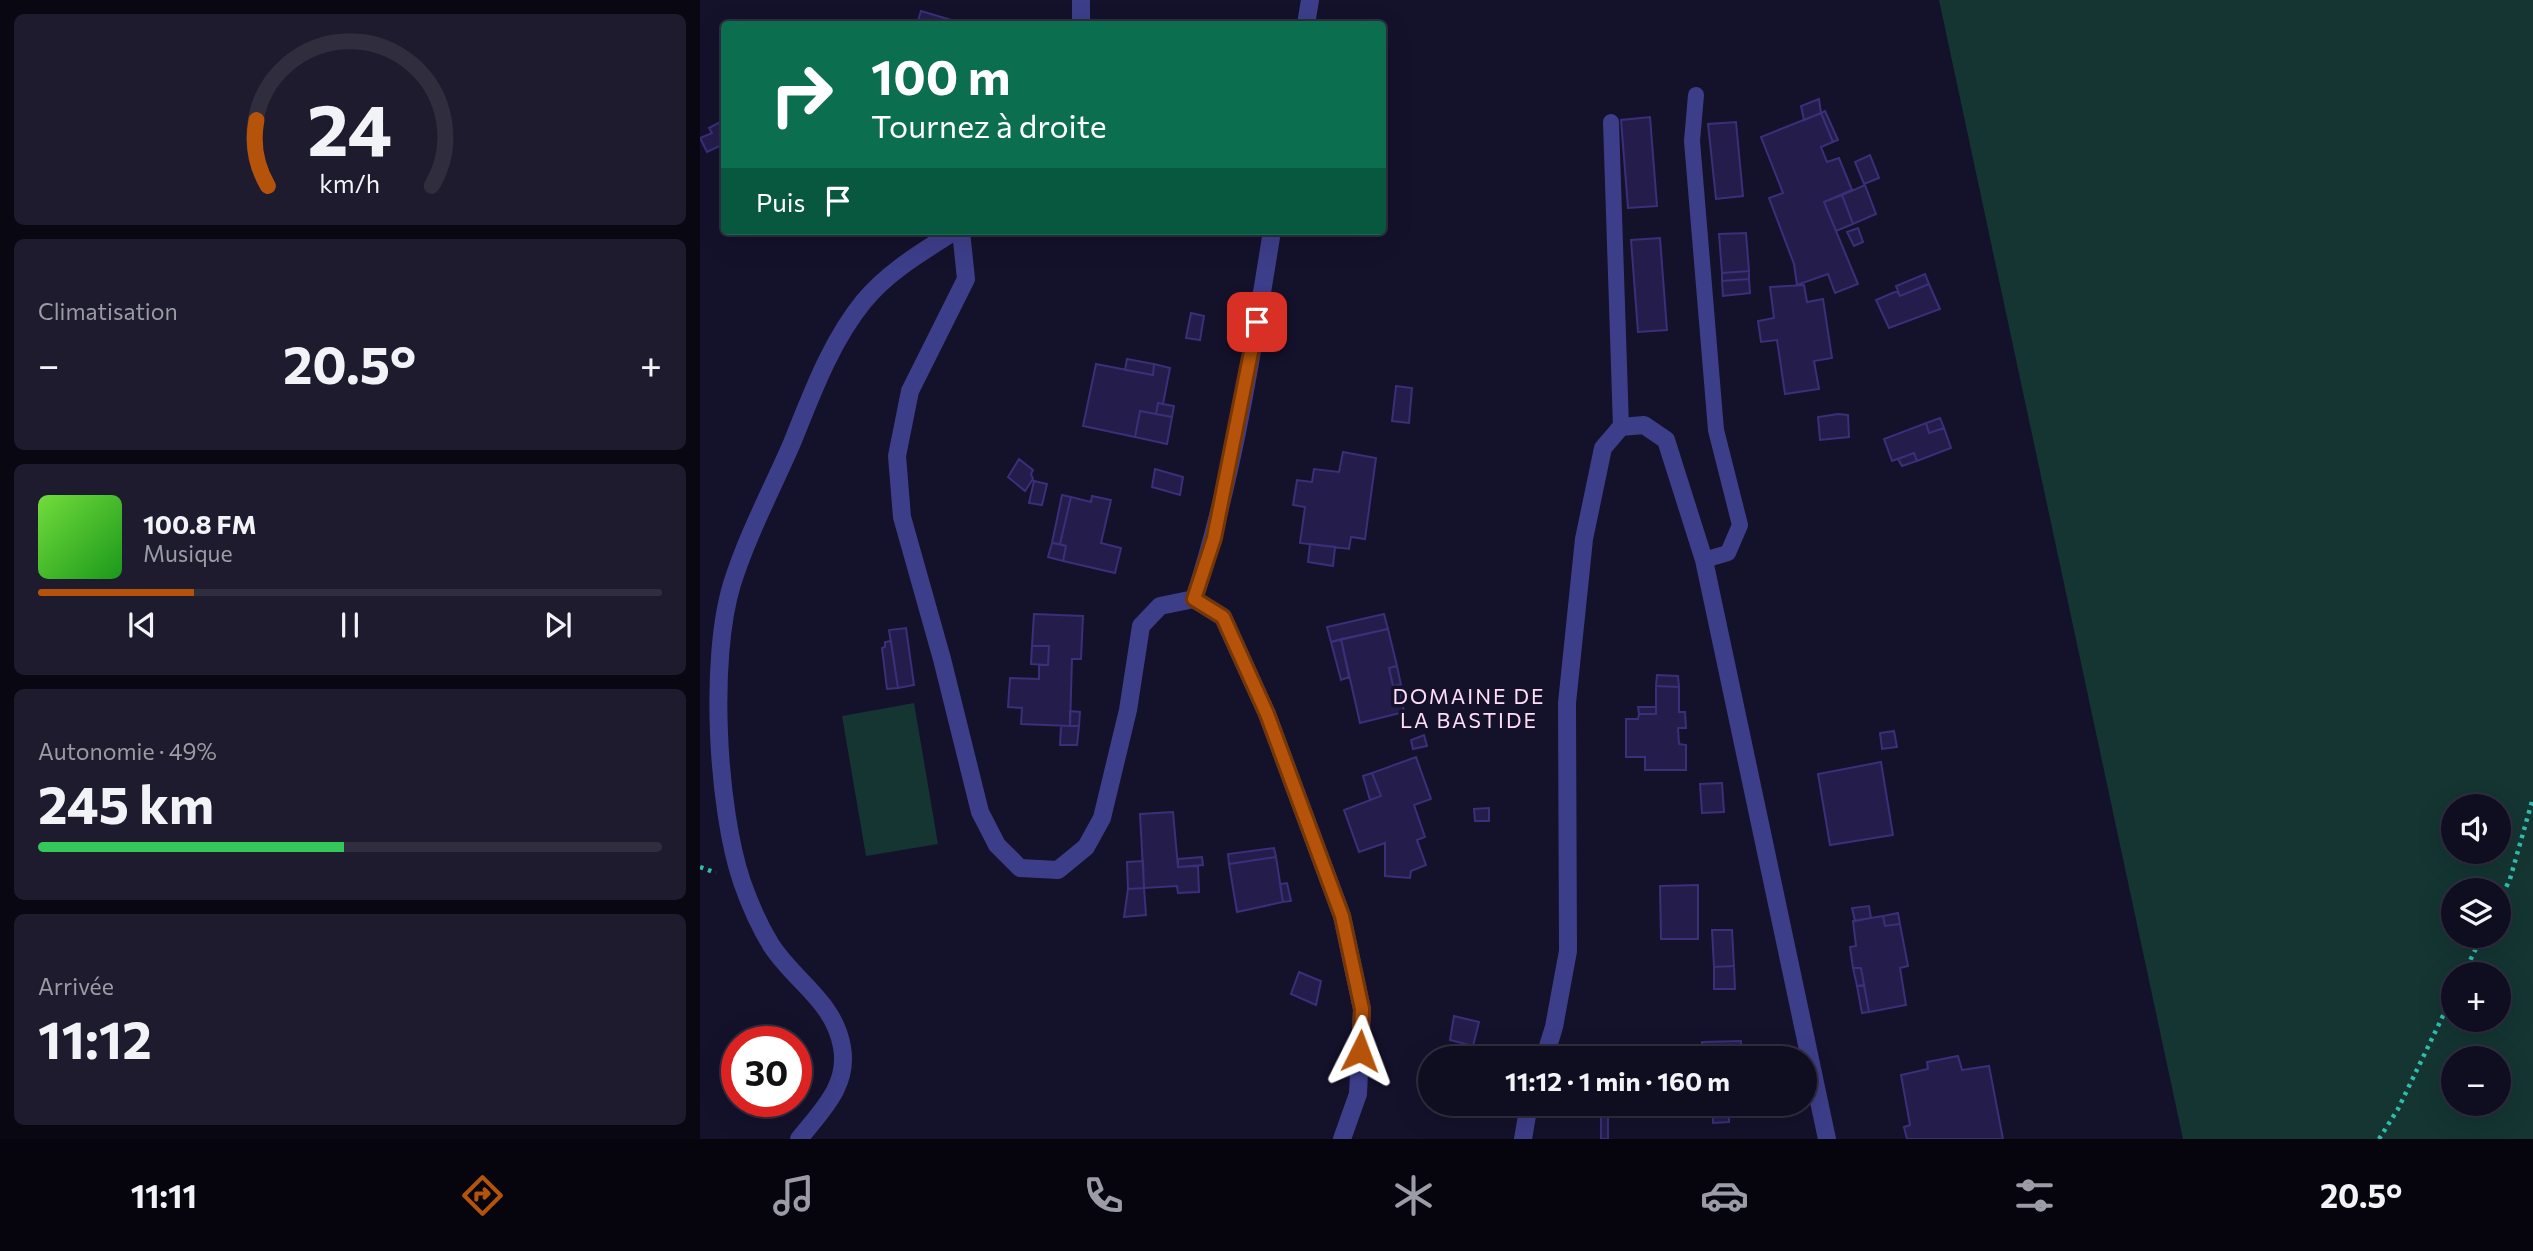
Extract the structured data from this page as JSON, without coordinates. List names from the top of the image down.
{
  "districts": ["DOMAINE DE LA BASTIDE"],
  "page": {
    "turn": ["100 m", "Tournez à droite"],
    "then": "Puis",
    "tile": [
      "Climatisation",
      ["Autonomie · 49%", "245 km"],
      ["Arrivée", "11:12"]
    ],
    "heat": ["−", "20.5°", "+"],
    "song": ["100.8 FM", "Musique"],
    "map_buttons": ["+", "−"],
    "limit": "30",
    "trip": "11:12 · 1 min · 160 m",
    "tabs": ["11:11", "20.5°"],
    "gauge": ["24", "km/h"]
  }
}
